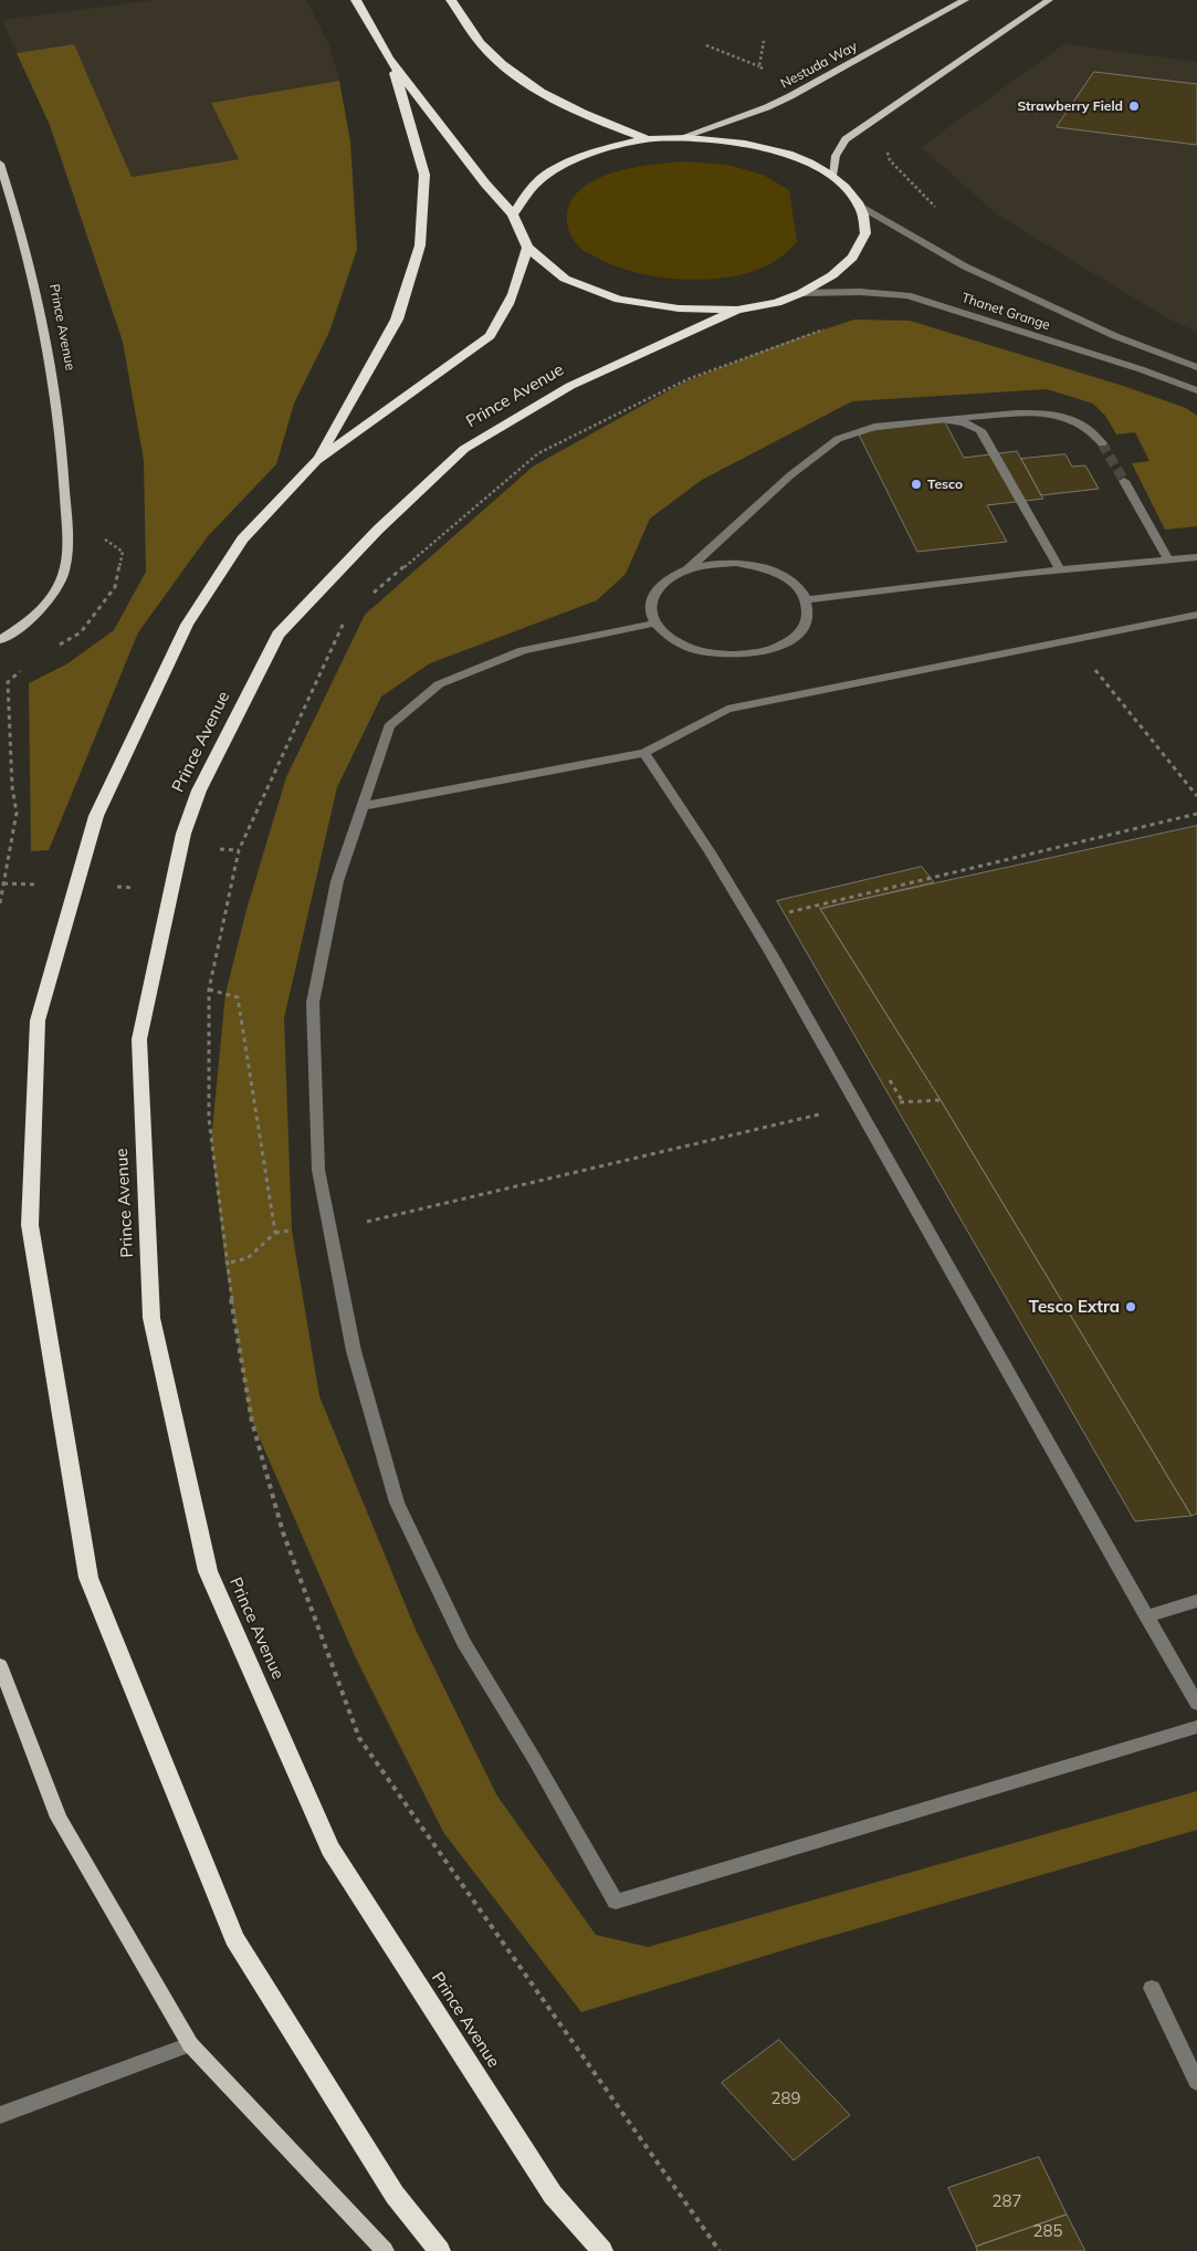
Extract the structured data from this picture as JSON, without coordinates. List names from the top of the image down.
{
  "streets": {
    "highway": ["Prince Avenue"],
    "main road": ["Nestuda Way"],
    "street": ["Thanet Grange"]
  },
  "places": ["Strawberry Field", "Tesco", "Tesco Extra"],
  "house_numbers": ["289", "287", "285"]
}
